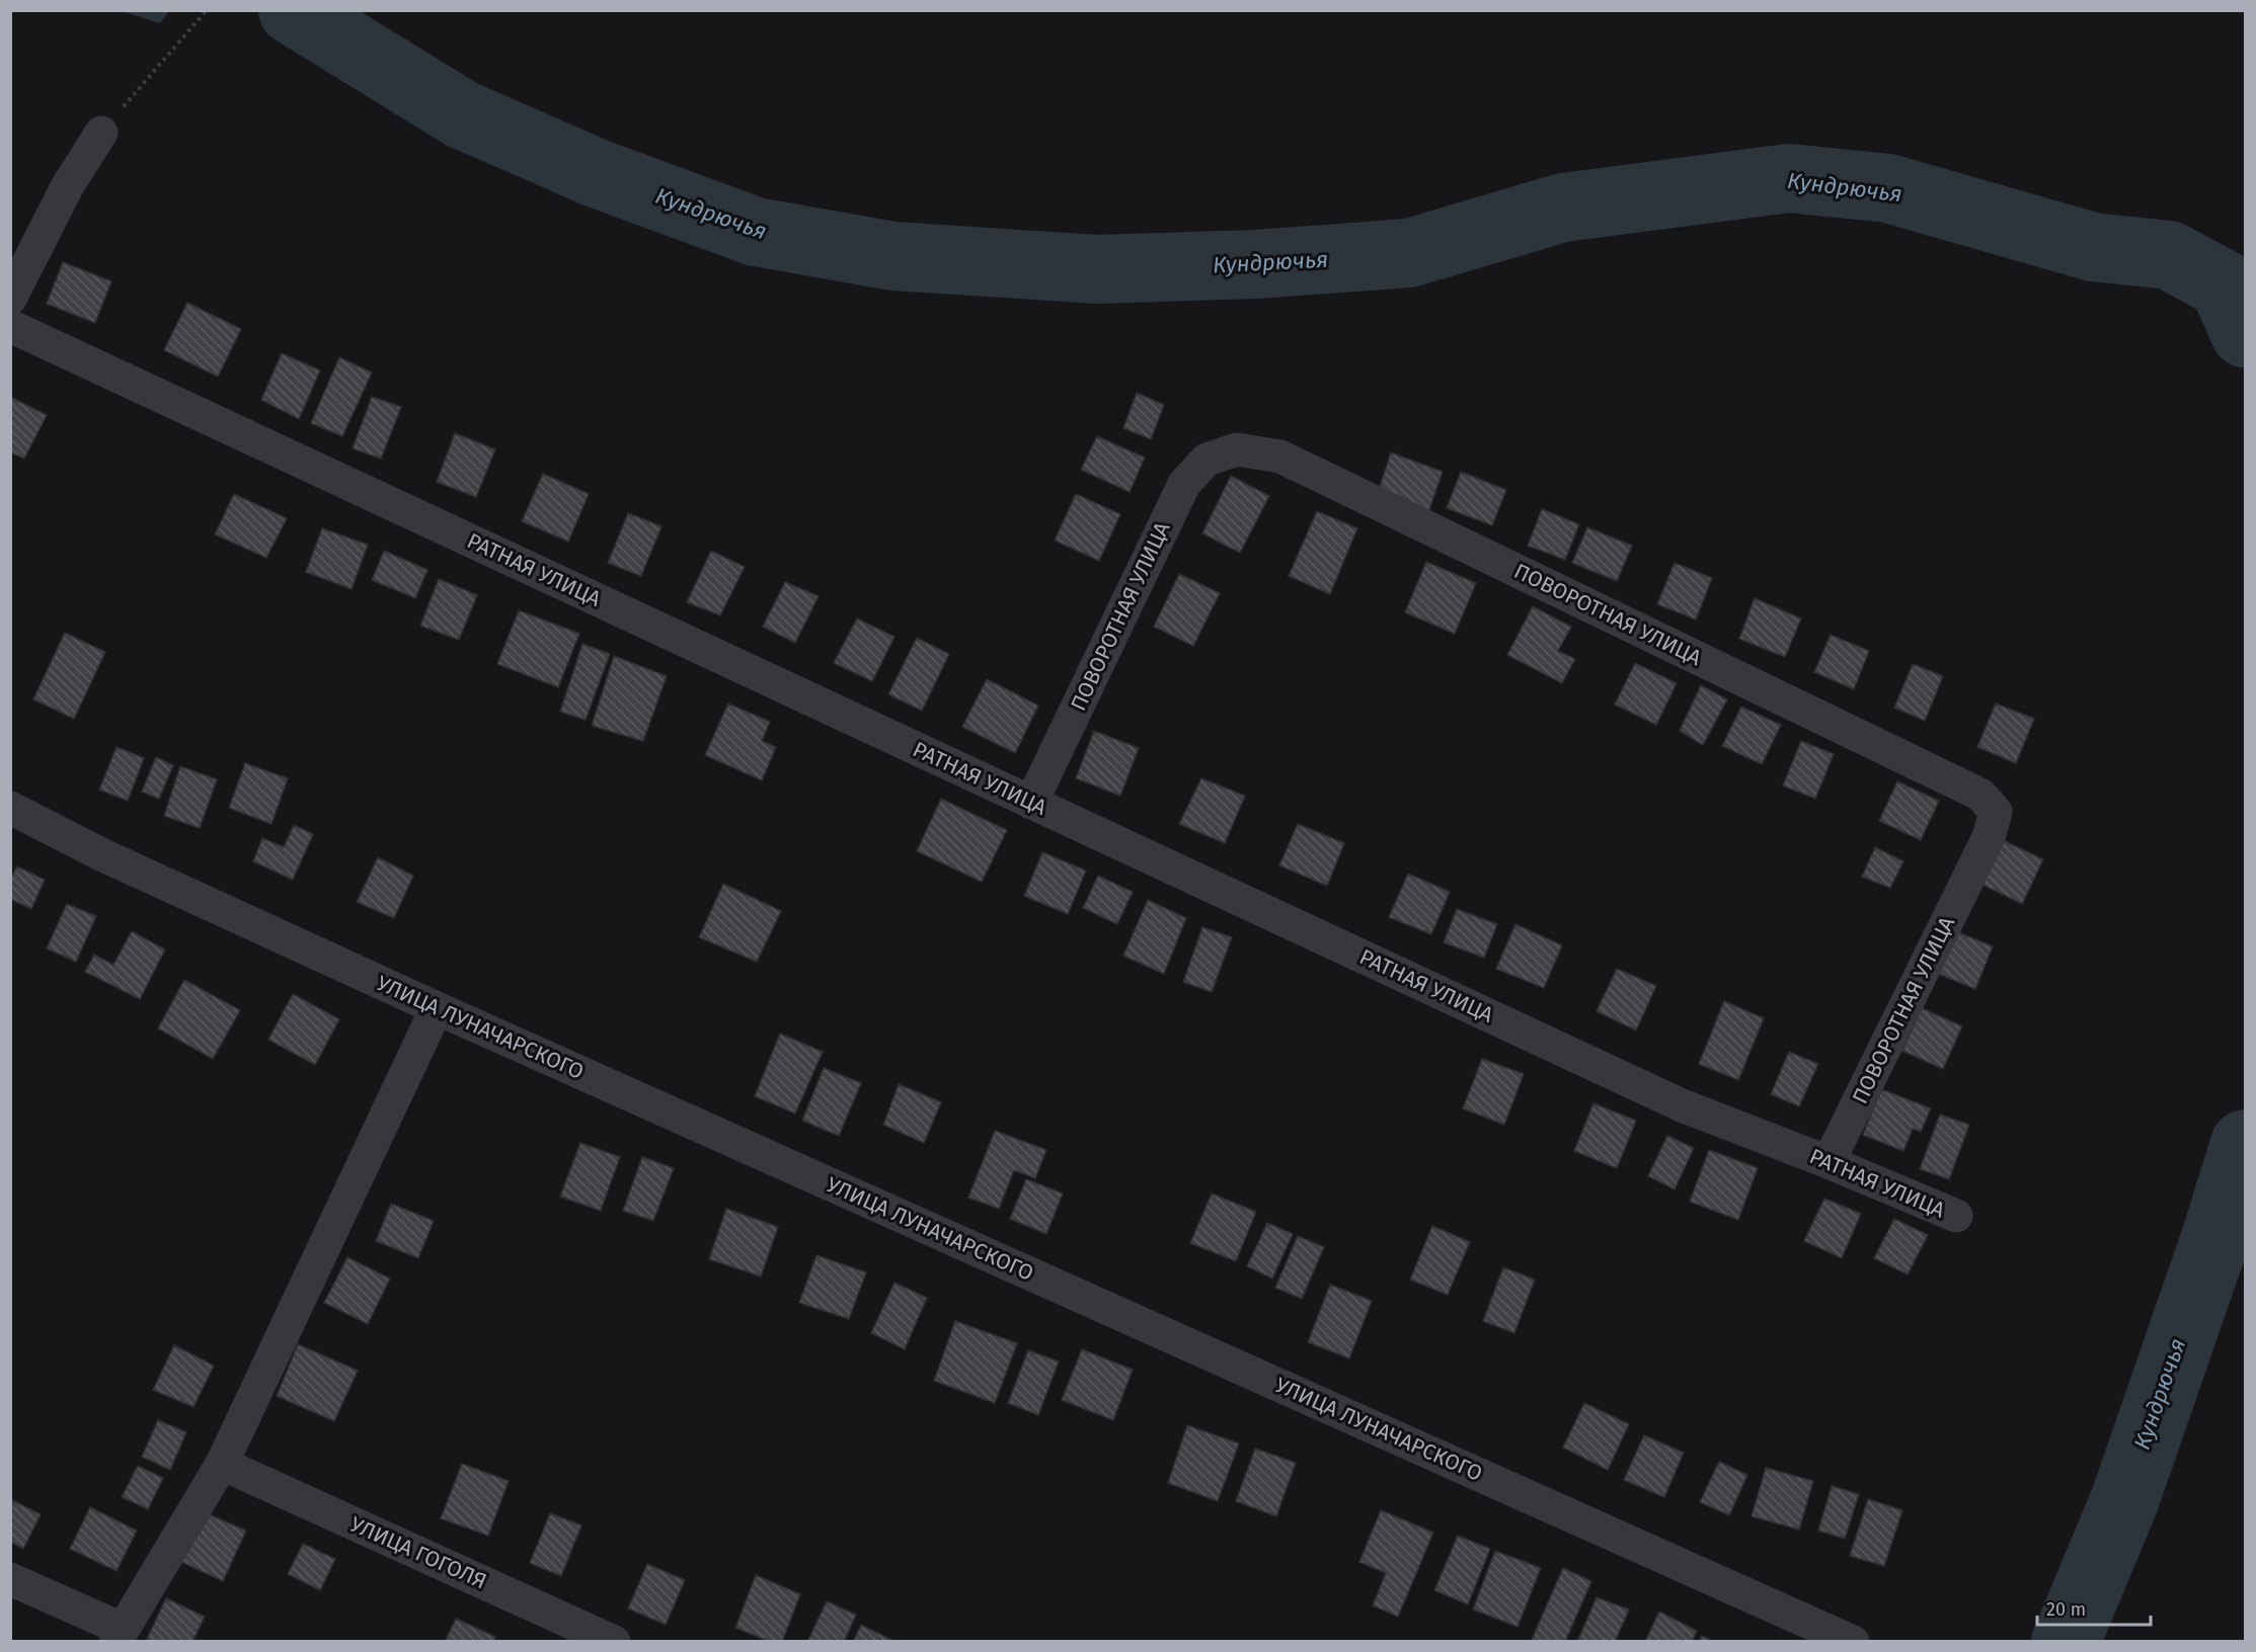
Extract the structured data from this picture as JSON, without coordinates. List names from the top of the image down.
{
  "streets": {
    "street": [
      "РАТНАЯ УЛИЦА",
      "ПОВОРОТНАЯ УЛИЦА",
      "УЛИЦА ЛУНАЧАРСКОГО",
      "УЛИЦА ГОГОЛЯ"
    ]
  },
  "crossings": [
    ["РАТНАЯ УЛИЦА", "ПОВОРОТНАЯ УЛИЦА"]
  ],
  "water": ["Кундрючья"],
  "scale_bar": "20 m"
}
